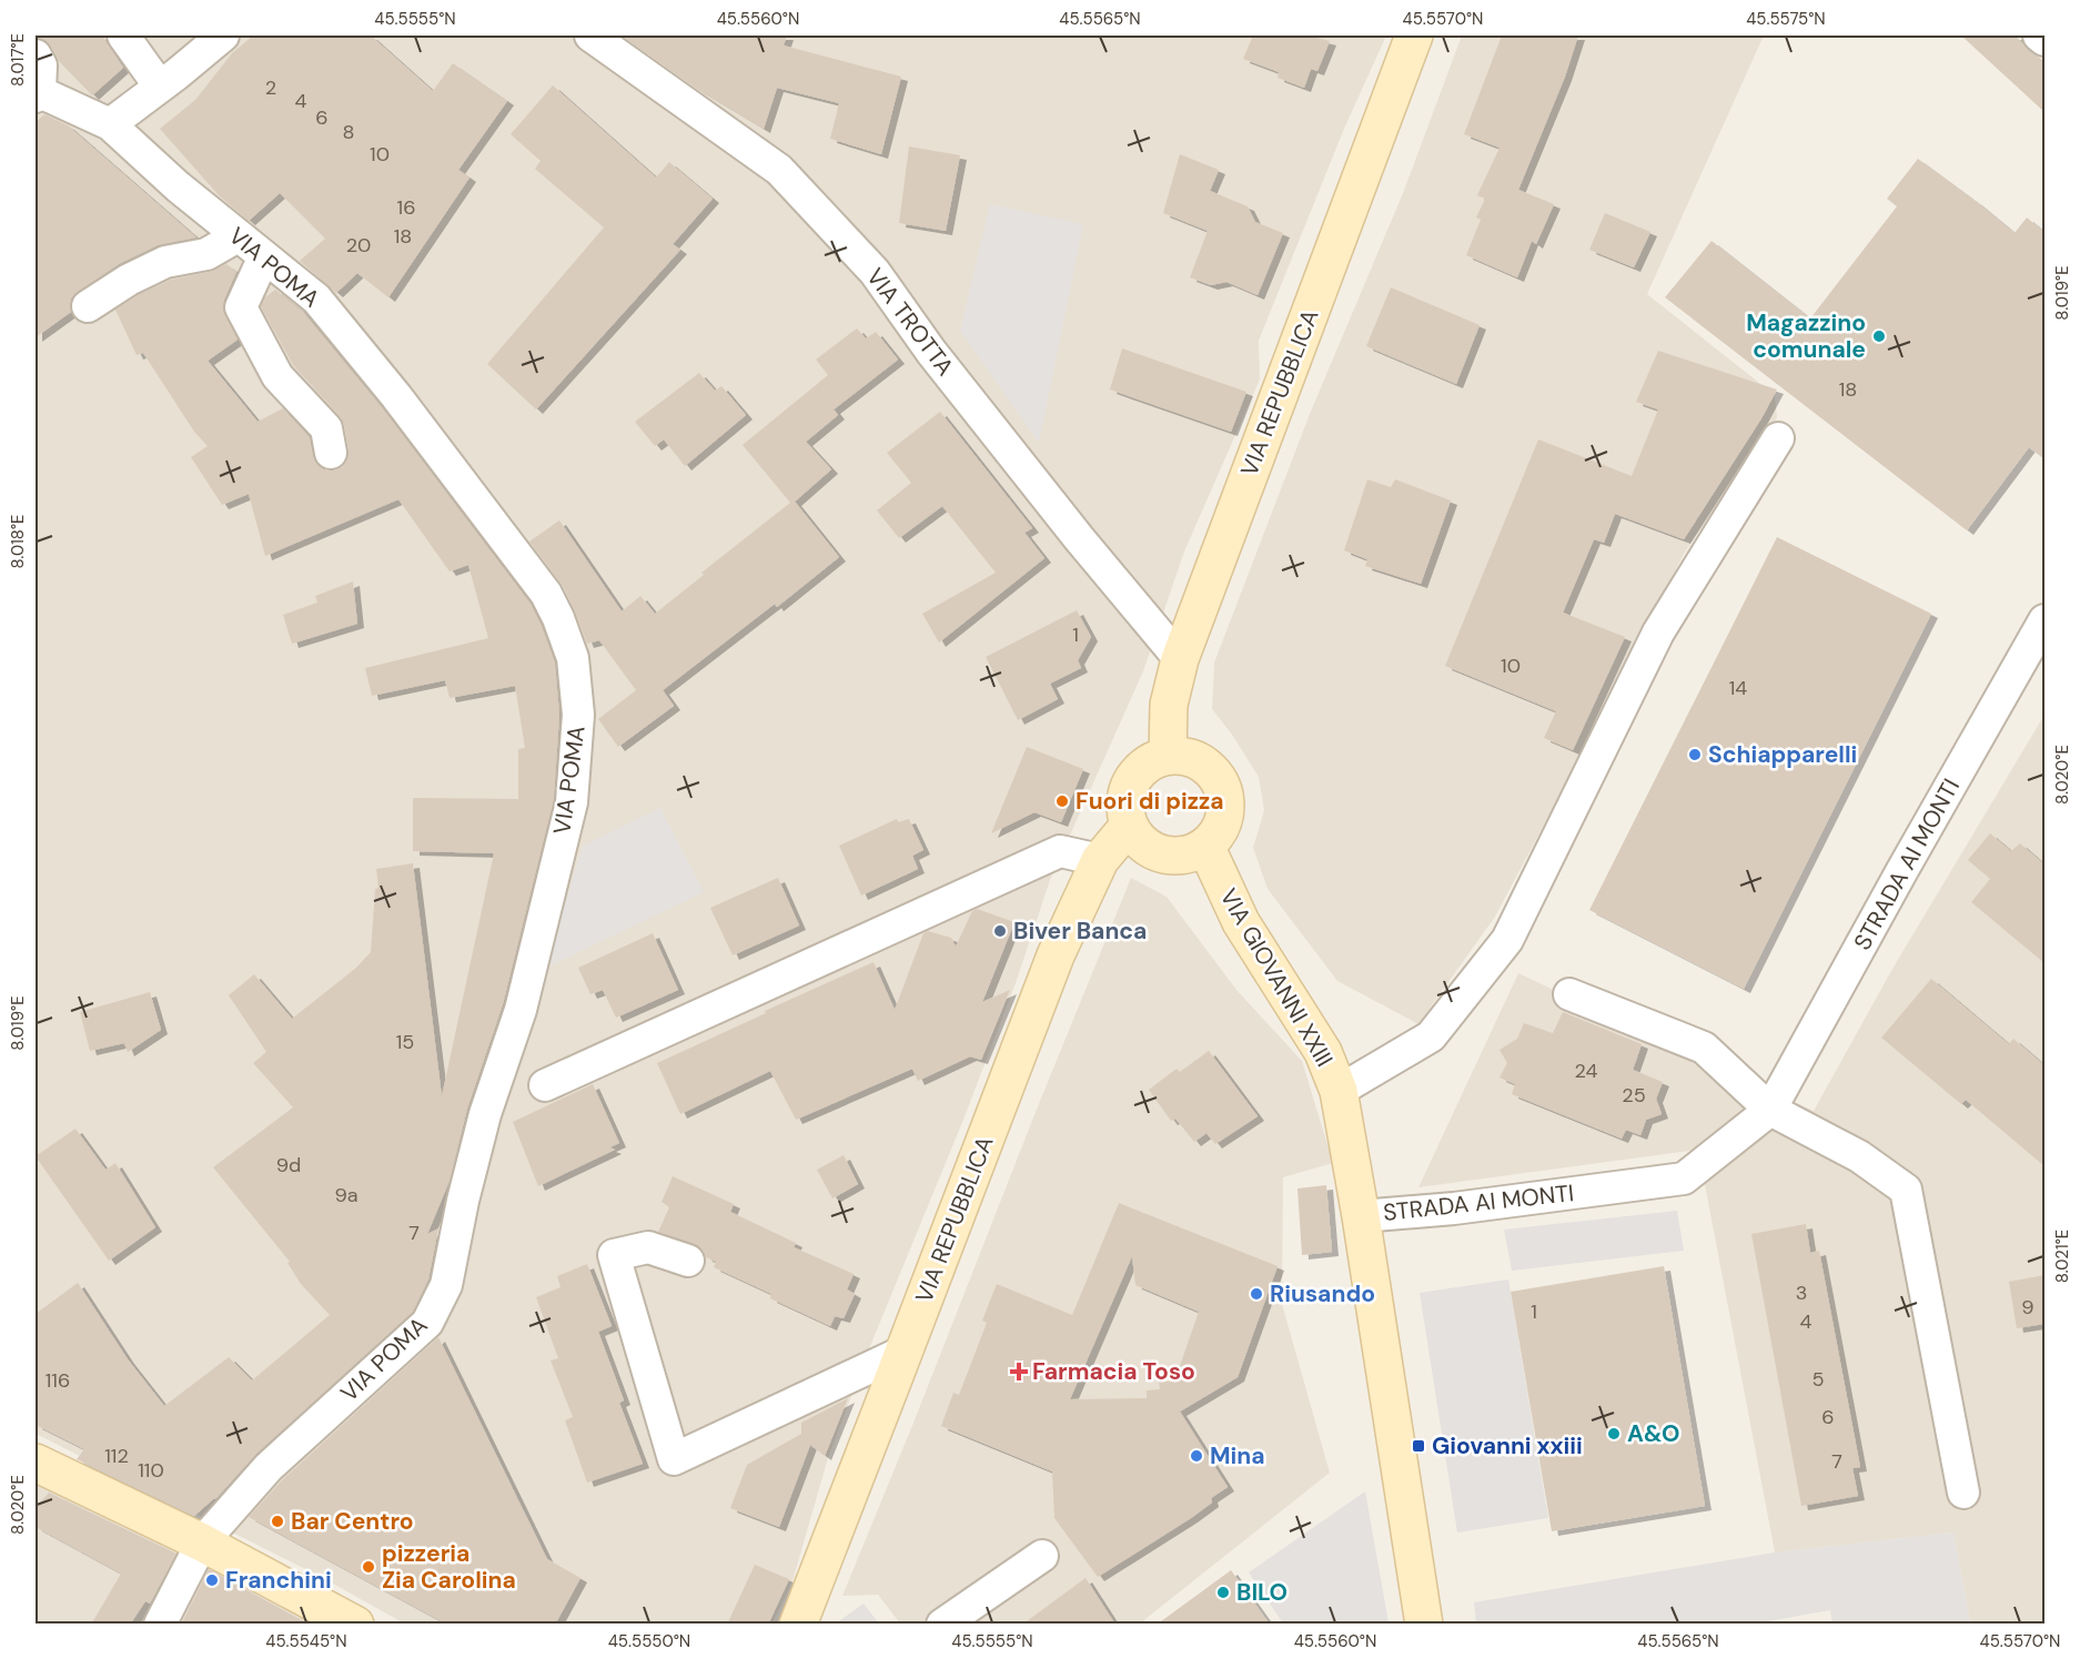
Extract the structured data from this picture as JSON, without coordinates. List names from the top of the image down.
{
  "streets": {
    "main road": ["VIA REPUBBLICA", "VIA GIOVANNI XXIII"],
    "street": ["VIA POMA", "VIA TROTTA", "STRADA AI MONTI"]
  },
  "crossings": [
    ["VIA TROTTA", "VIA REPUBBLICA"],
    ["VIA REPUBBLICA", "VIA GIOVANNI XXIII"],
    ["STRADA AI MONTI", "VIA GIOVANNI XXIII"]
  ],
  "places": {
    "other": [
      "Magazzino comunale",
      "Schiapparelli",
      "Fuori di pizza",
      "Biver Banca",
      "Riusando",
      "A&O",
      "Mina",
      "Bar Centro",
      "pizzeria Zia Carolina",
      "Franchini",
      "BILO"
    ],
    "health": ["Farmacia Toso"],
    "transit": ["Giovanni xxiii"]
  },
  "house_numbers": [
    "2",
    "4",
    "6",
    "8",
    "10",
    "16",
    "18",
    "20",
    "18",
    "1",
    "10",
    "14",
    "15",
    "24",
    "25",
    "9d",
    "9a",
    "7",
    "3",
    "9",
    "1",
    "4",
    "5",
    "116",
    "6",
    "112",
    "7",
    "110"
  ],
  "coordinates": [
    "45.5555°N",
    "45.5560°N",
    "45.5565°N",
    "45.5570°N",
    "45.5575°N",
    "8.017°E",
    "8.019°E",
    "8.018°E",
    "8.020°E",
    "8.021°E",
    "45.5545°N",
    "45.5550°N"
  ]
}
